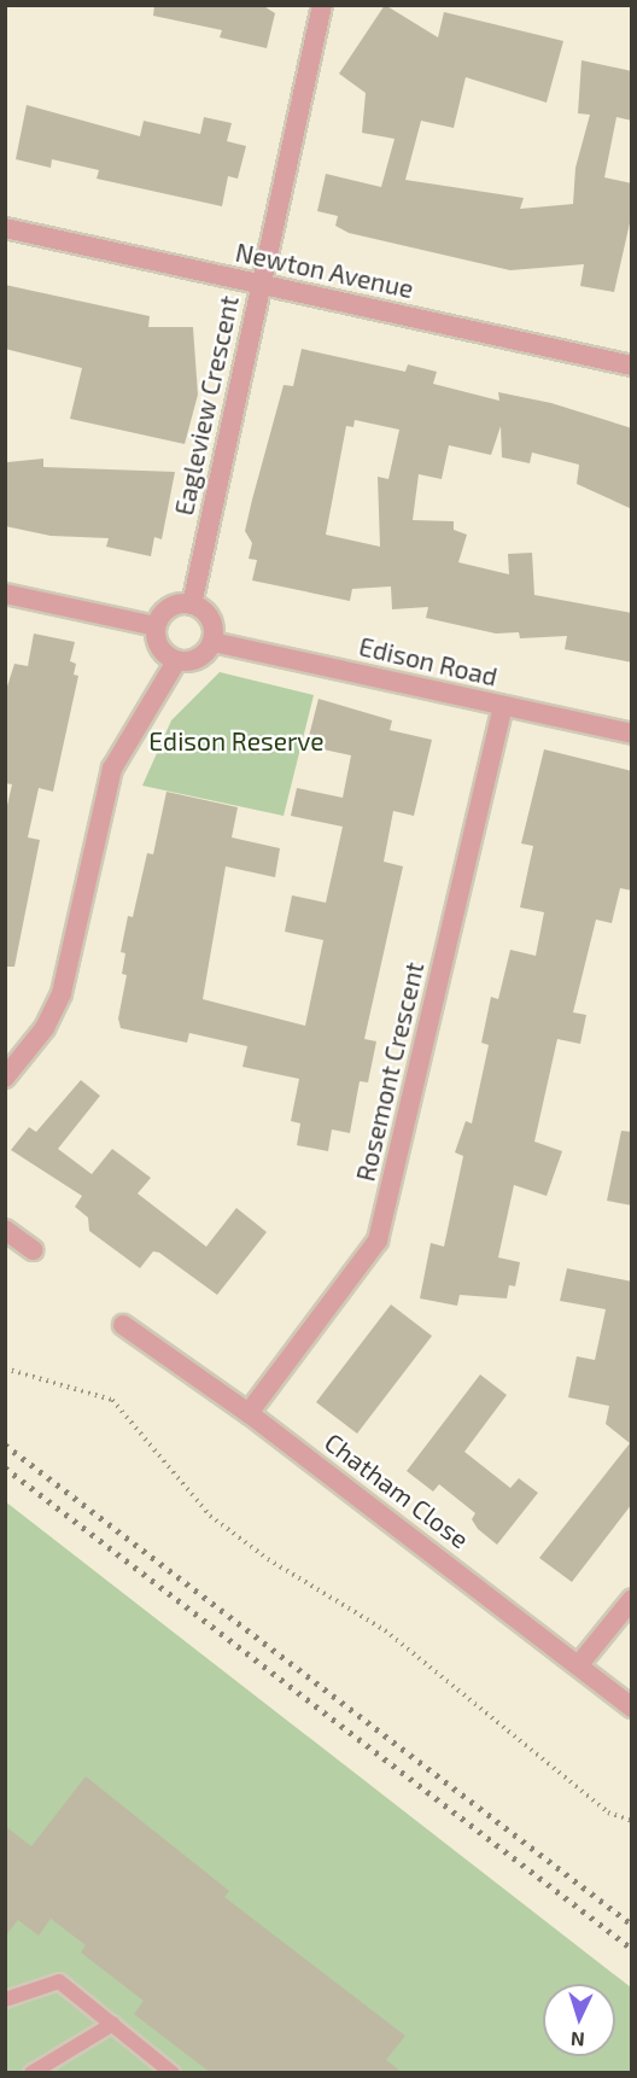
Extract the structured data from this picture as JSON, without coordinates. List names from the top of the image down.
{
  "streets": {
    "street": [
      "Newton Avenue",
      "Eagleview Crescent",
      "Edison Road",
      "Rosemont Crescent",
      "Chatham Close"
    ]
  },
  "crossings": [
    ["Newton Avenue", "Eagleview Crescent"],
    ["Eagleview Crescent", "Edison Road"],
    ["Edison Road", "Rosemont Crescent"],
    ["Rosemont Crescent", "Chatham Close"]
  ],
  "parks": ["Edison Reserve"],
  "north": "bottom"
}
